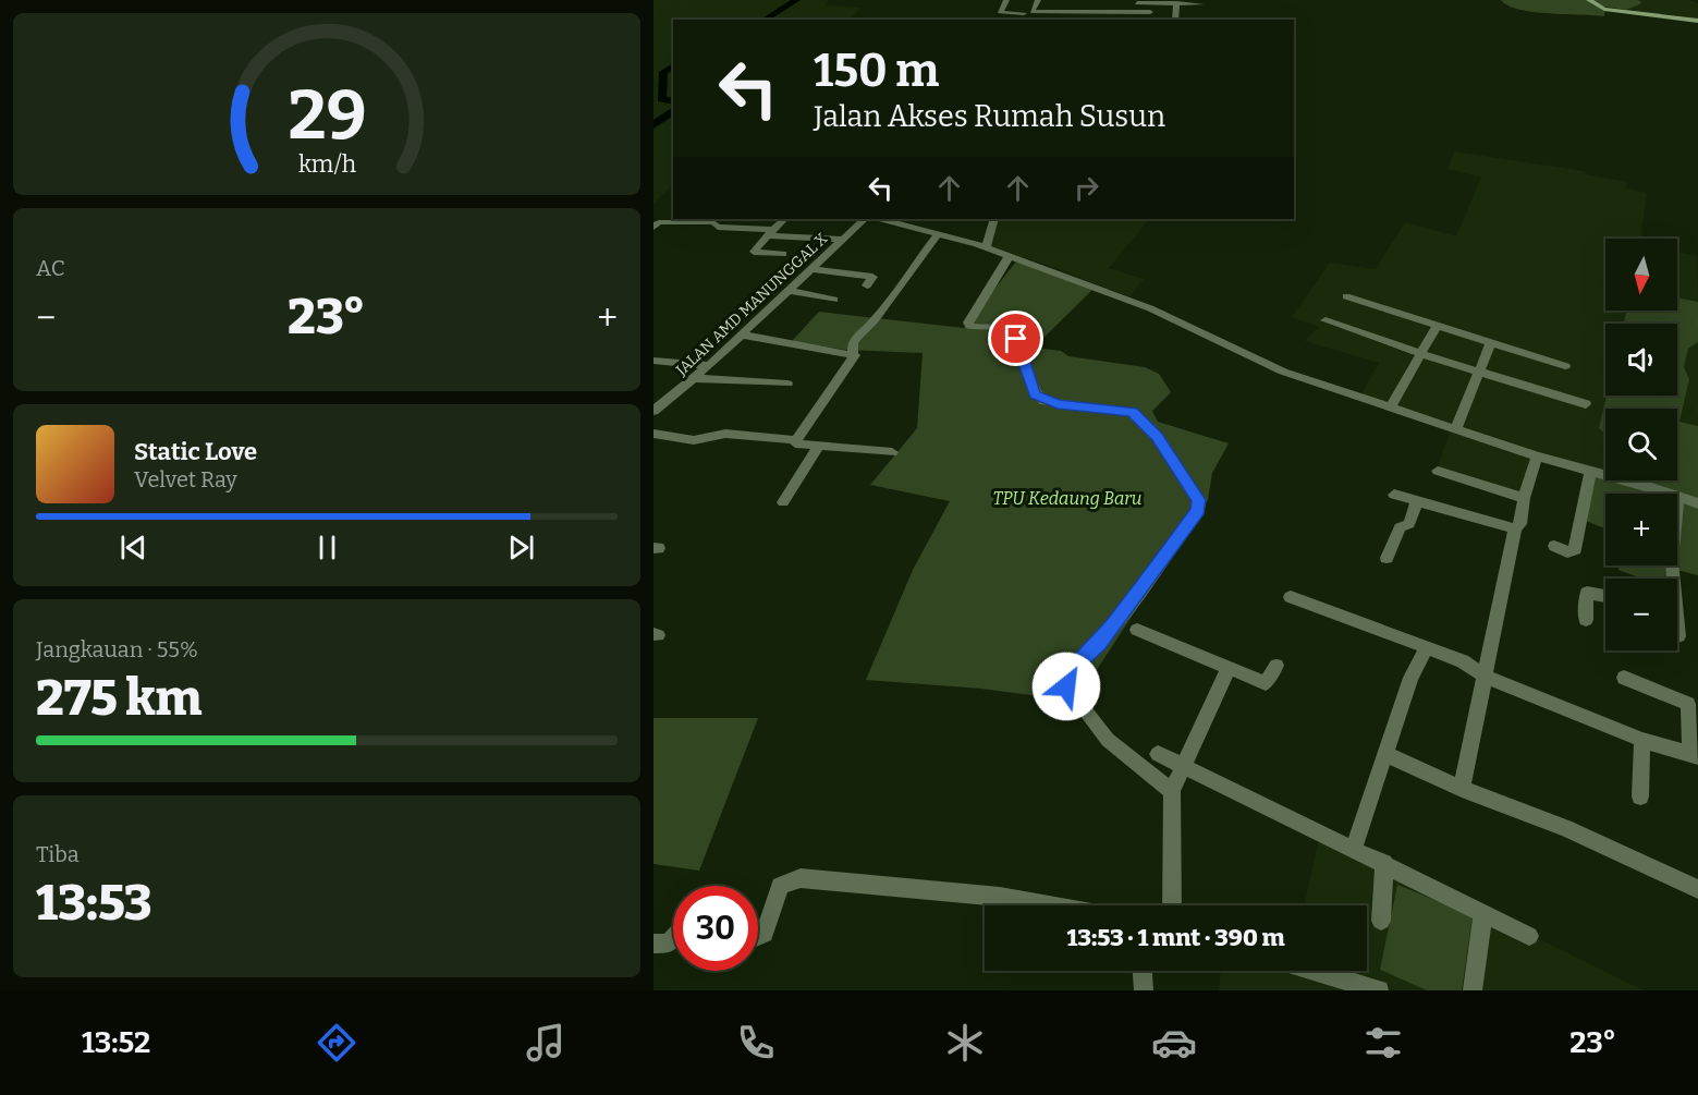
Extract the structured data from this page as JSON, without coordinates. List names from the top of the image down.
{
  "streets": {
    "street": ["JALAN AMD MANUNGGAL X"]
  },
  "parks": ["TPU Kedaung Baru"],
  "north": "bottom",
  "page": {
    "turn": ["150 m", "Jalan Akses Rumah Susun"],
    "tile": [
      "AC",
      ["Jangkauan · 55%", "275 km"],
      ["Tiba", "13:53"]
    ],
    "map_buttons": ["+", "−"],
    "heat": ["−", "23°", "+"],
    "song": ["Static Love", "Velvet Ray"],
    "limit": "30",
    "trip": "13:53 · 1 mnt · 390 m",
    "tabs": ["13:52", "23°"],
    "gauge": ["29", "km/h"]
  }
}
